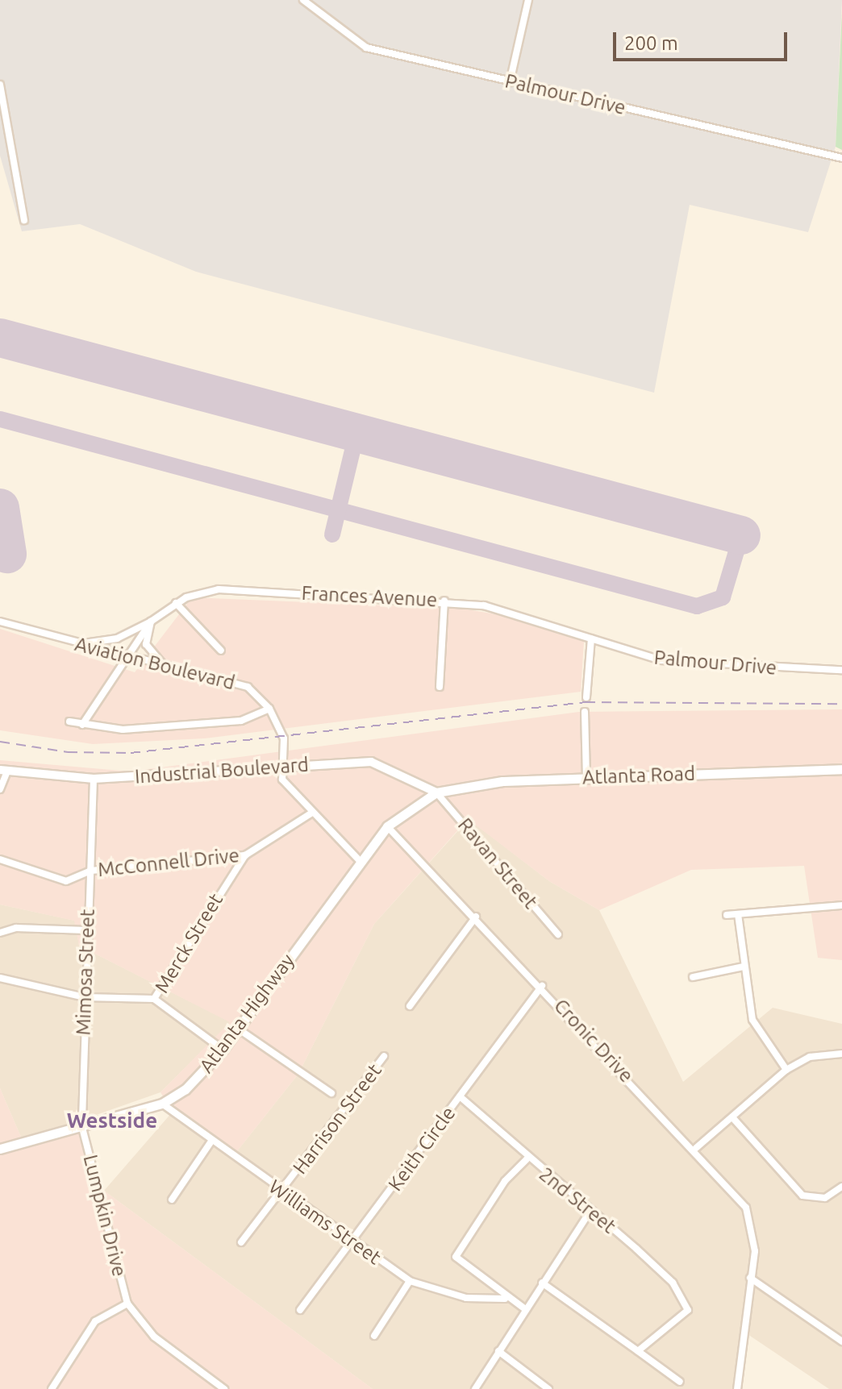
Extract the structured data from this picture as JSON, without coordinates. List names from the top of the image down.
{
  "streets": {
    "main road": ["Atlanta Road", "Atlanta Highway"],
    "street": [
      "Palmour Drive",
      "Frances Avenue",
      "Aviation Boulevard",
      "Industrial Boulevard",
      "McConnell Drive",
      "Ravan Street",
      "Merck Street",
      "Mimosa Street",
      "Cronic Drive",
      "Harrison Street",
      "Keith Circle",
      "2nd Street",
      "Lumpkin Drive",
      "Williams Street"
    ]
  },
  "crossings": [
    ["Palmour Drive", "Frances Avenue"],
    ["Frances Avenue", "Aviation Boulevard"],
    ["Aviation Boulevard", "Industrial Boulevard"],
    ["Industrial Boulevard", "Atlanta Road"],
    ["Industrial Boulevard", "Ravan Street"],
    ["Industrial Boulevard", "Mimosa Street"],
    ["Industrial Boulevard", "Atlanta Highway"],
    ["Atlanta Road", "Ravan Street"],
    ["Atlanta Road", "Atlanta Highway"],
    ["McConnell Drive", "Merck Street"],
    ["McConnell Drive", "Mimosa Street"],
    ["Ravan Street", "Atlanta Highway"],
    ["Mimosa Street", "Atlanta Highway"],
    ["Mimosa Street", "Lumpkin Drive"],
    ["Atlanta Highway", "Cronic Drive"],
    ["Atlanta Highway", "Lumpkin Drive"],
    ["Atlanta Highway", "Williams Street"],
    ["Cronic Drive", "Keith Circle"],
    ["Harrison Street", "Williams Street"],
    ["Keith Circle", "2nd Street"],
    ["Keith Circle", "Williams Street"]
  ],
  "districts": ["Westside"],
  "scale_bar": "200 m"
}
